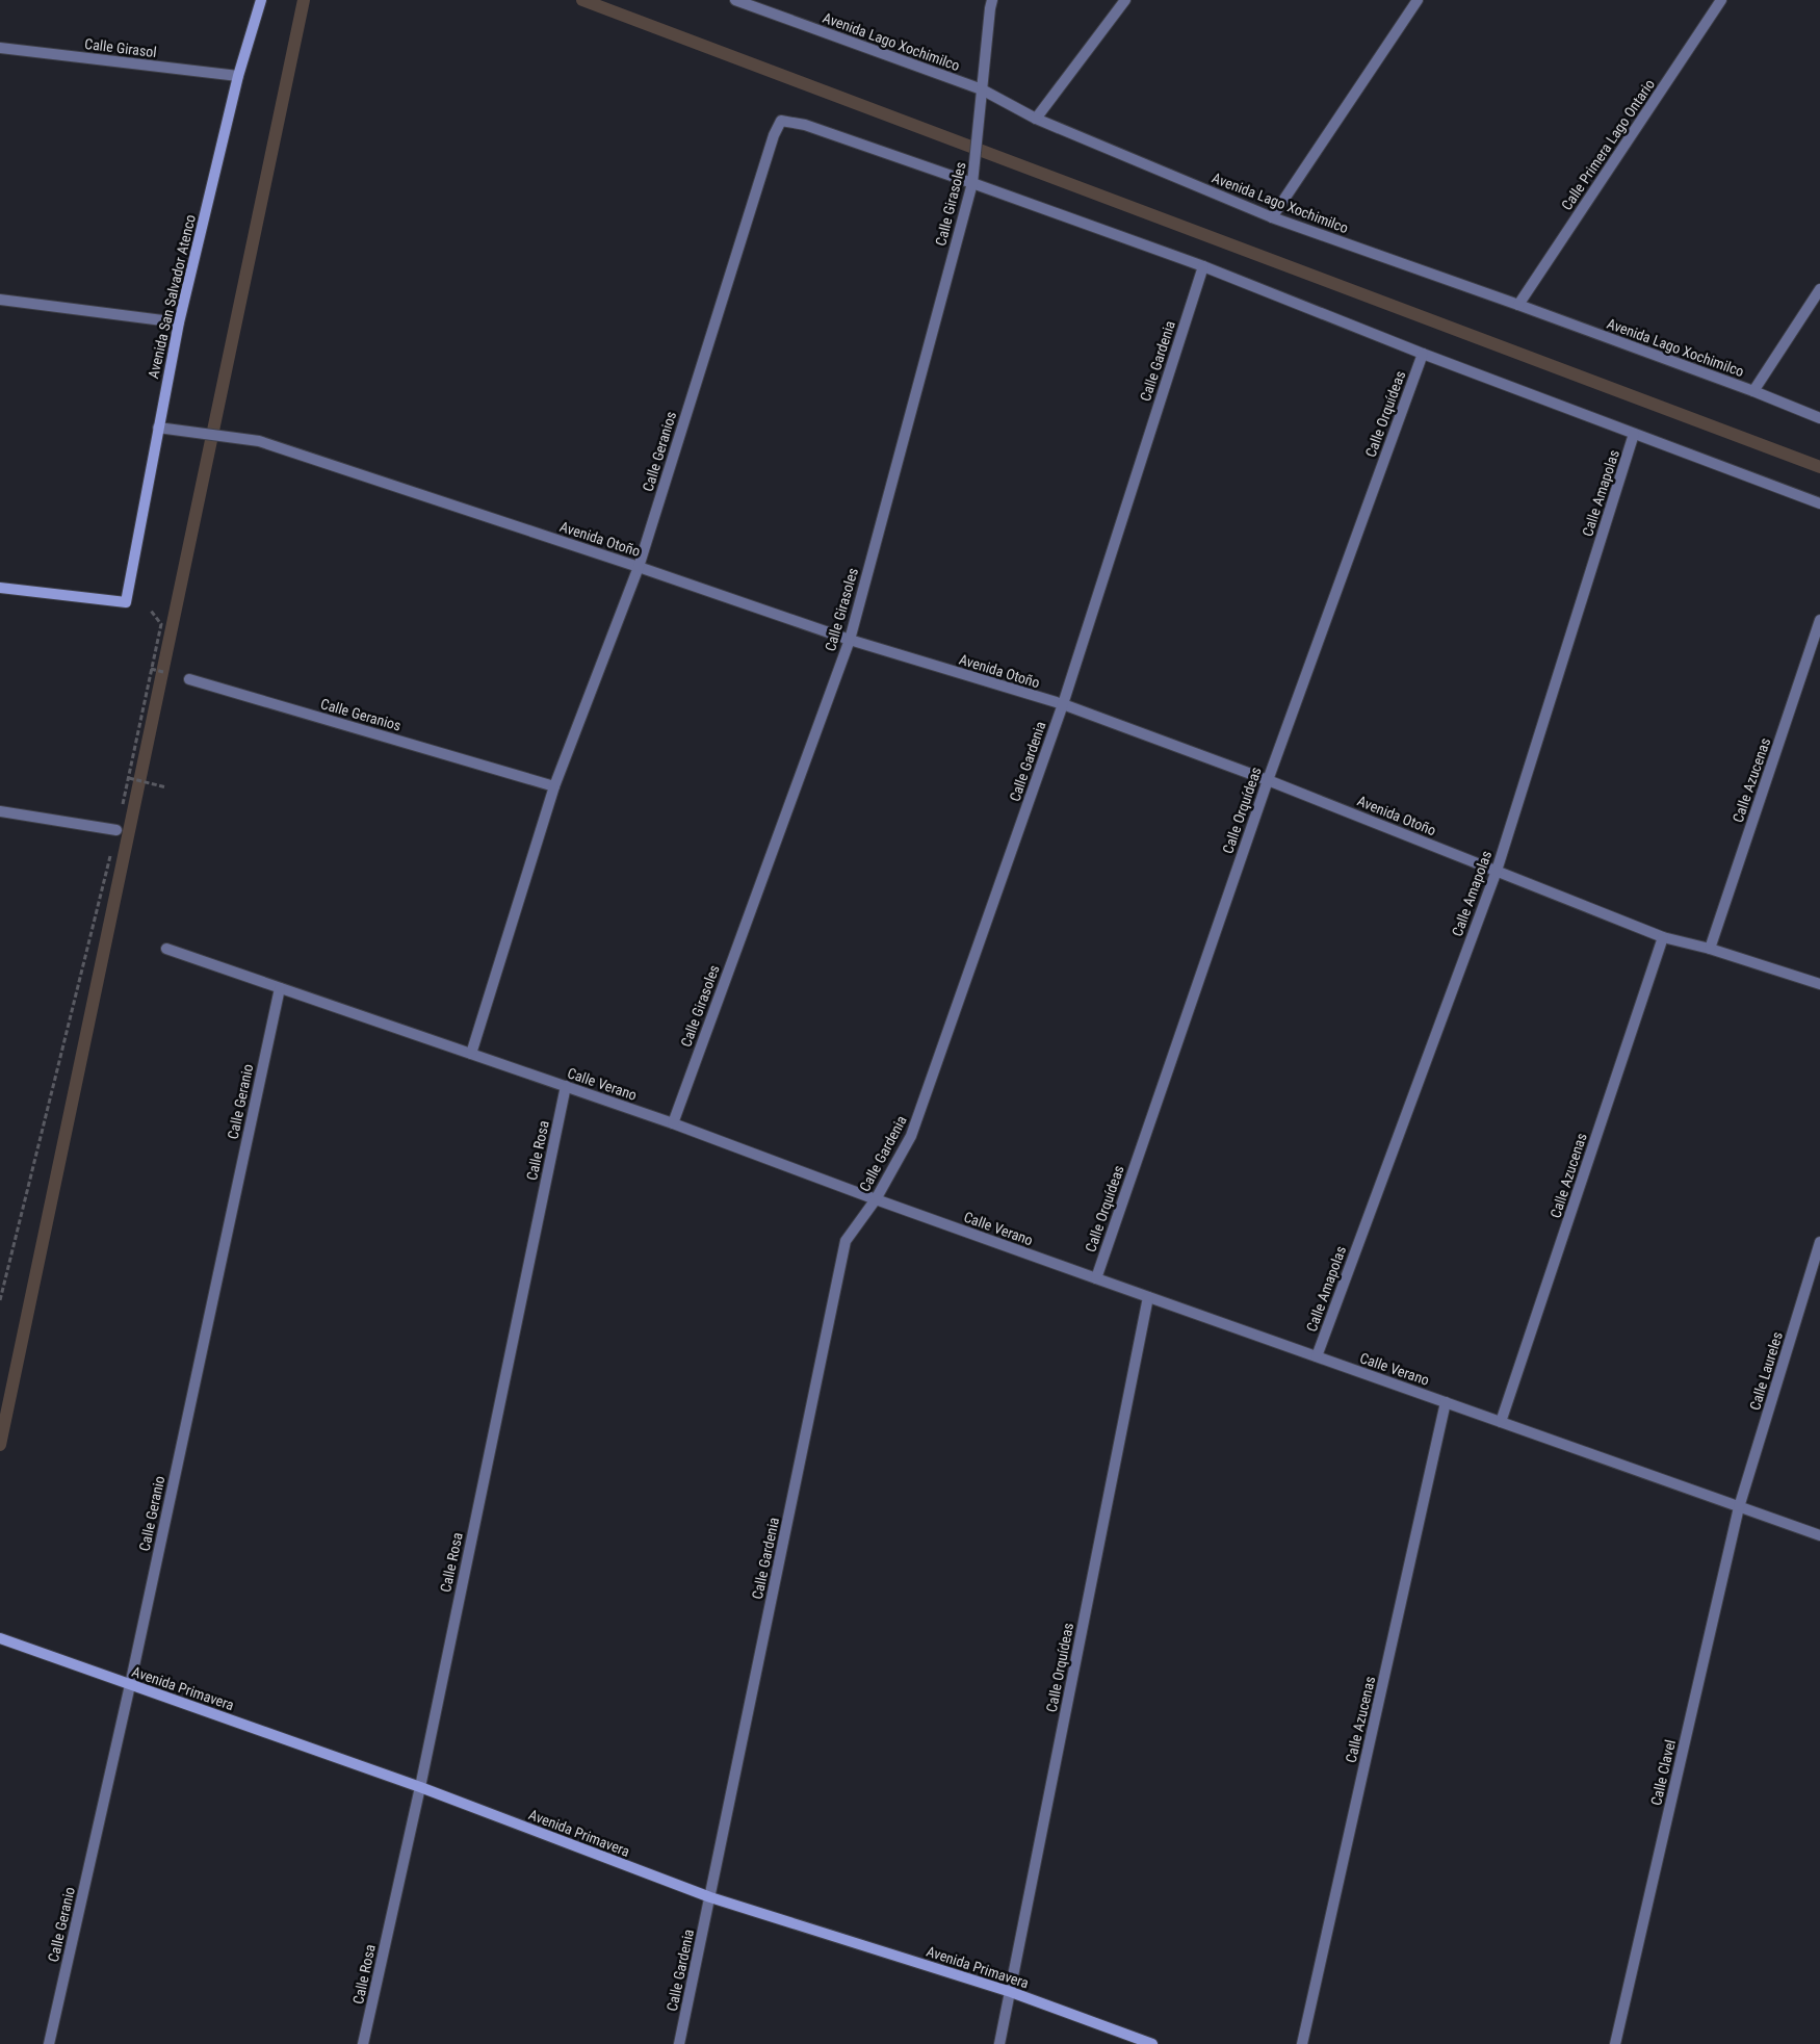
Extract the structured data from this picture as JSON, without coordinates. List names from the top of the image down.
{
  "streets": {
    "street": [
      "Avenida Lago Xochimilco",
      "Calle Girasol",
      "Calle Primera Lago Ontario",
      "Calle Girasoles",
      "Avenida San Salvador Atenco",
      "Calle Gardenia",
      "Calle Orquídeas",
      "Calle Geranios",
      "Calle Amapolas",
      "Avenida Otoño",
      "Calle Azucenas",
      "Calle Verano",
      "Calle Geranio",
      "Calle Rosa",
      "Calle Laureles",
      "Avenida Primavera",
      "Calle Clavel"
    ]
  },
  "crossings": [
    ["Avenida Lago Xochimilco", "Calle Primera Lago Ontario"],
    ["Avenida Lago Xochimilco", "Calle Girasoles"],
    ["Calle Girasol", "Avenida San Salvador Atenco"],
    ["Calle Girasoles", "Calle Geranios"],
    ["Calle Girasoles", "Avenida Otoño"],
    ["Calle Girasoles", "Calle Verano"],
    ["Avenida San Salvador Atenco", "Avenida Otoño"],
    ["Calle Gardenia", "Avenida Otoño"],
    ["Calle Gardenia", "Calle Verano"],
    ["Calle Gardenia", "Avenida Primavera"],
    ["Calle Orquídeas", "Avenida Otoño"],
    ["Calle Orquídeas", "Calle Verano"],
    ["Calle Orquídeas", "Avenida Primavera"],
    ["Calle Geranios", "Avenida Otoño"],
    ["Calle Geranios", "Calle Verano"],
    ["Calle Amapolas", "Avenida Otoño"],
    ["Calle Amapolas", "Calle Verano"],
    ["Avenida Otoño", "Calle Azucenas"],
    ["Calle Azucenas", "Calle Verano"],
    ["Calle Verano", "Calle Geranio"],
    ["Calle Verano", "Calle Rosa"],
    ["Calle Verano", "Calle Laureles"],
    ["Calle Verano", "Calle Clavel"],
    ["Calle Geranio", "Avenida Primavera"],
    ["Calle Rosa", "Avenida Primavera"],
    ["Calle Laureles", "Calle Clavel"]
  ]
}
